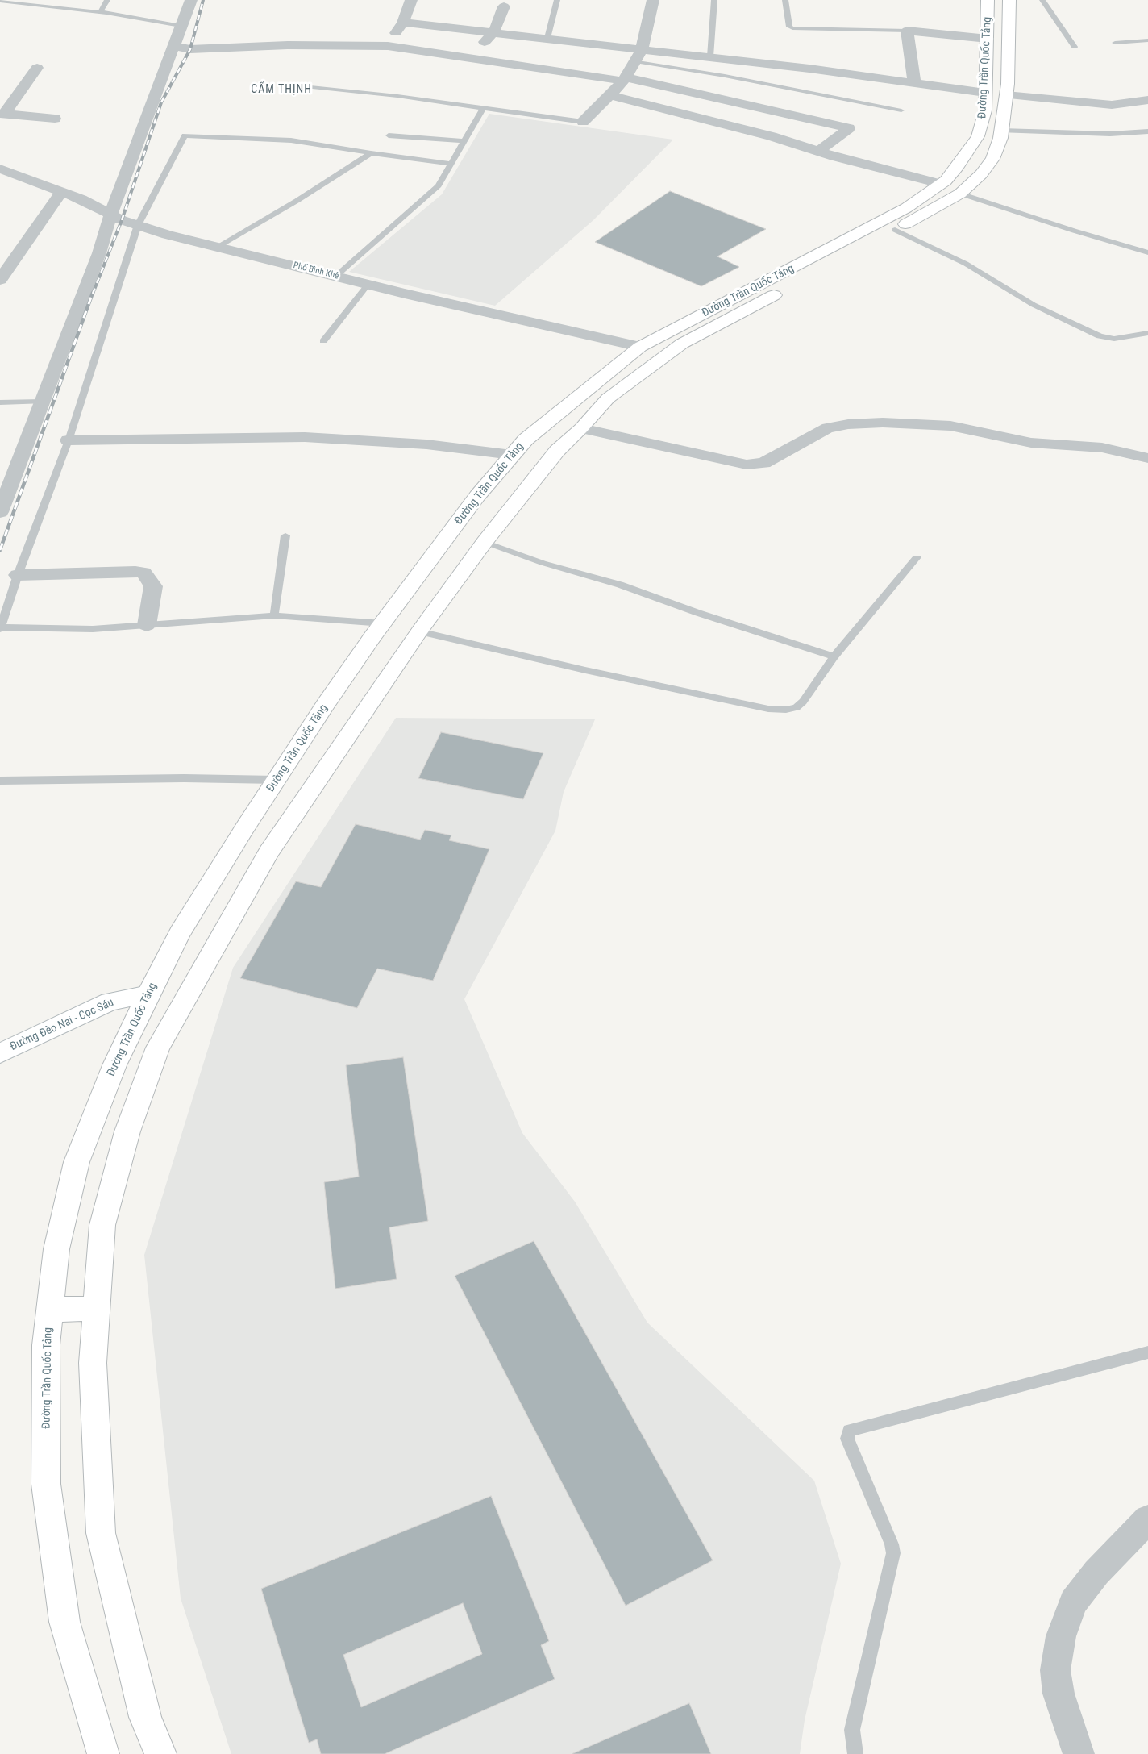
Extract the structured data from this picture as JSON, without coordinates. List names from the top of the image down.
{
  "streets": {
    "main road": ["Đường Trần Quốc Tảng", "Đường Đèo Nai - Cọc Sáu"],
    "street": ["Phố Bình Khê"]
  },
  "crossings": [
    ["Đường Trần Quốc Tảng", "Phố Bình Khê"],
    ["Đường Trần Quốc Tảng", "Đường Đèo Nai - Cọc Sáu"]
  ],
  "districts": ["CẨM THỊNH"]
}
